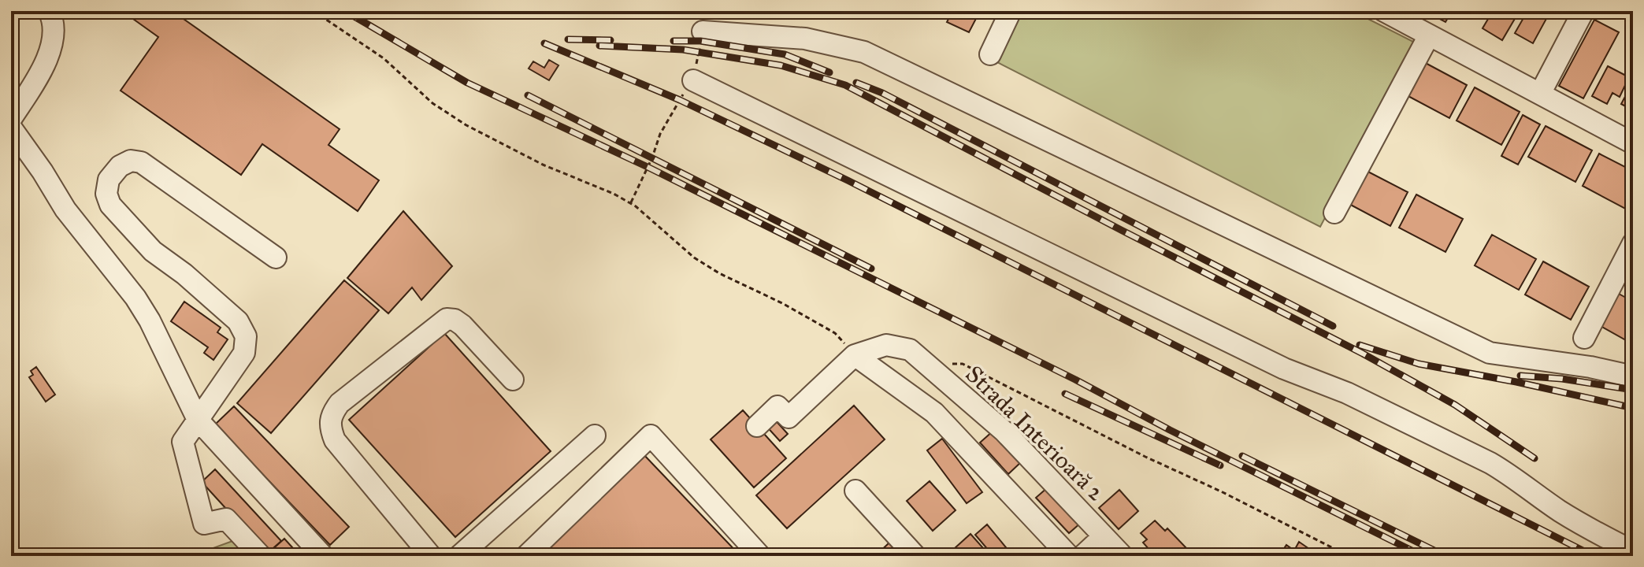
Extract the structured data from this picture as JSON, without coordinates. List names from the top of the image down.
{
  "streets": {
    "street": ["Strada Interioară 2"]
  }
}
